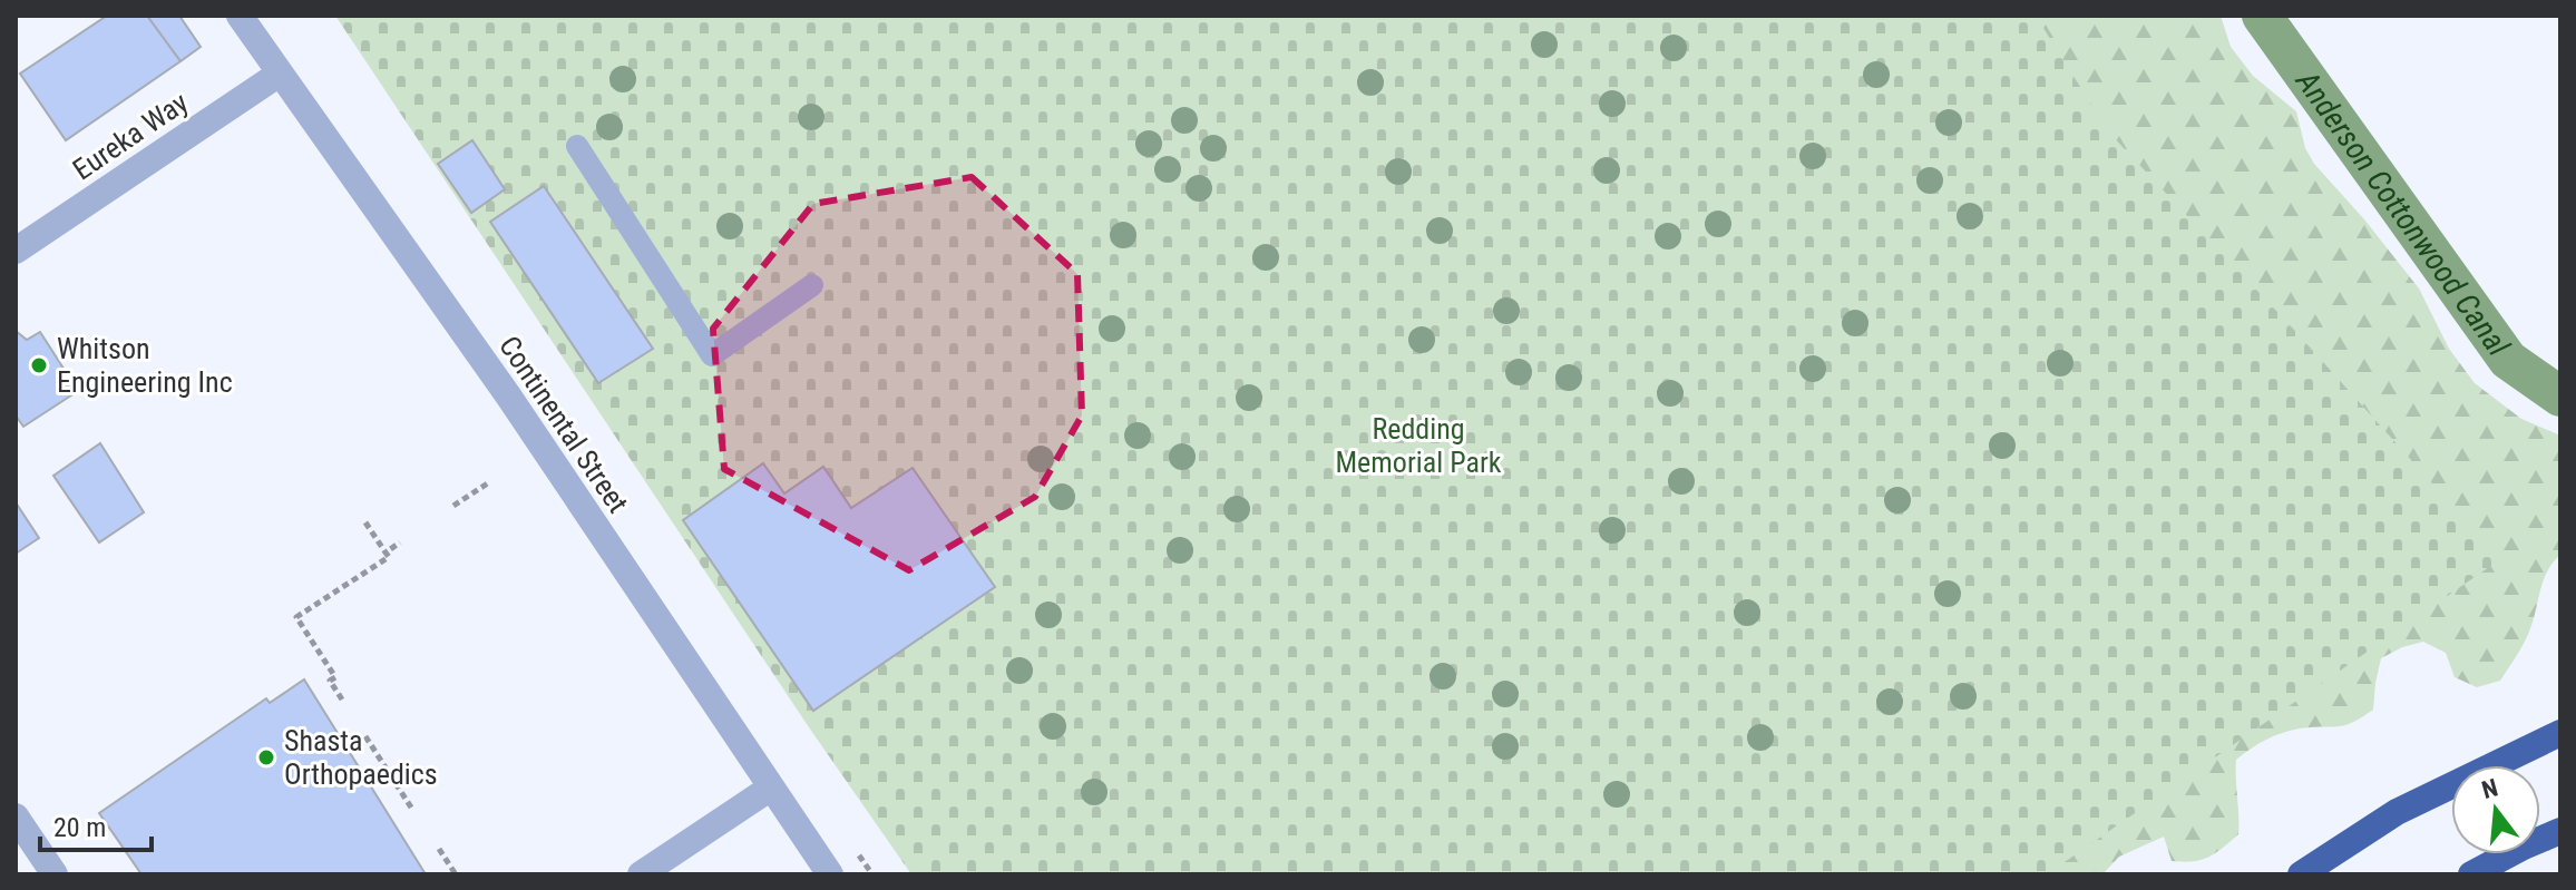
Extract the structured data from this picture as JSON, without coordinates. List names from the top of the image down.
{
  "streets": {
    "street": ["Eureka Way", "Continental Street"]
  },
  "crossings": [
    ["Eureka Way", "Continental Street"]
  ],
  "water": ["Anderson Cottonwood Canal"],
  "parks": ["Redding Memorial Park"],
  "places": ["Whitson Engineering Inc", "Shasta Orthopaedics"],
  "scale_bar": "20 m",
  "north": "top"
}
